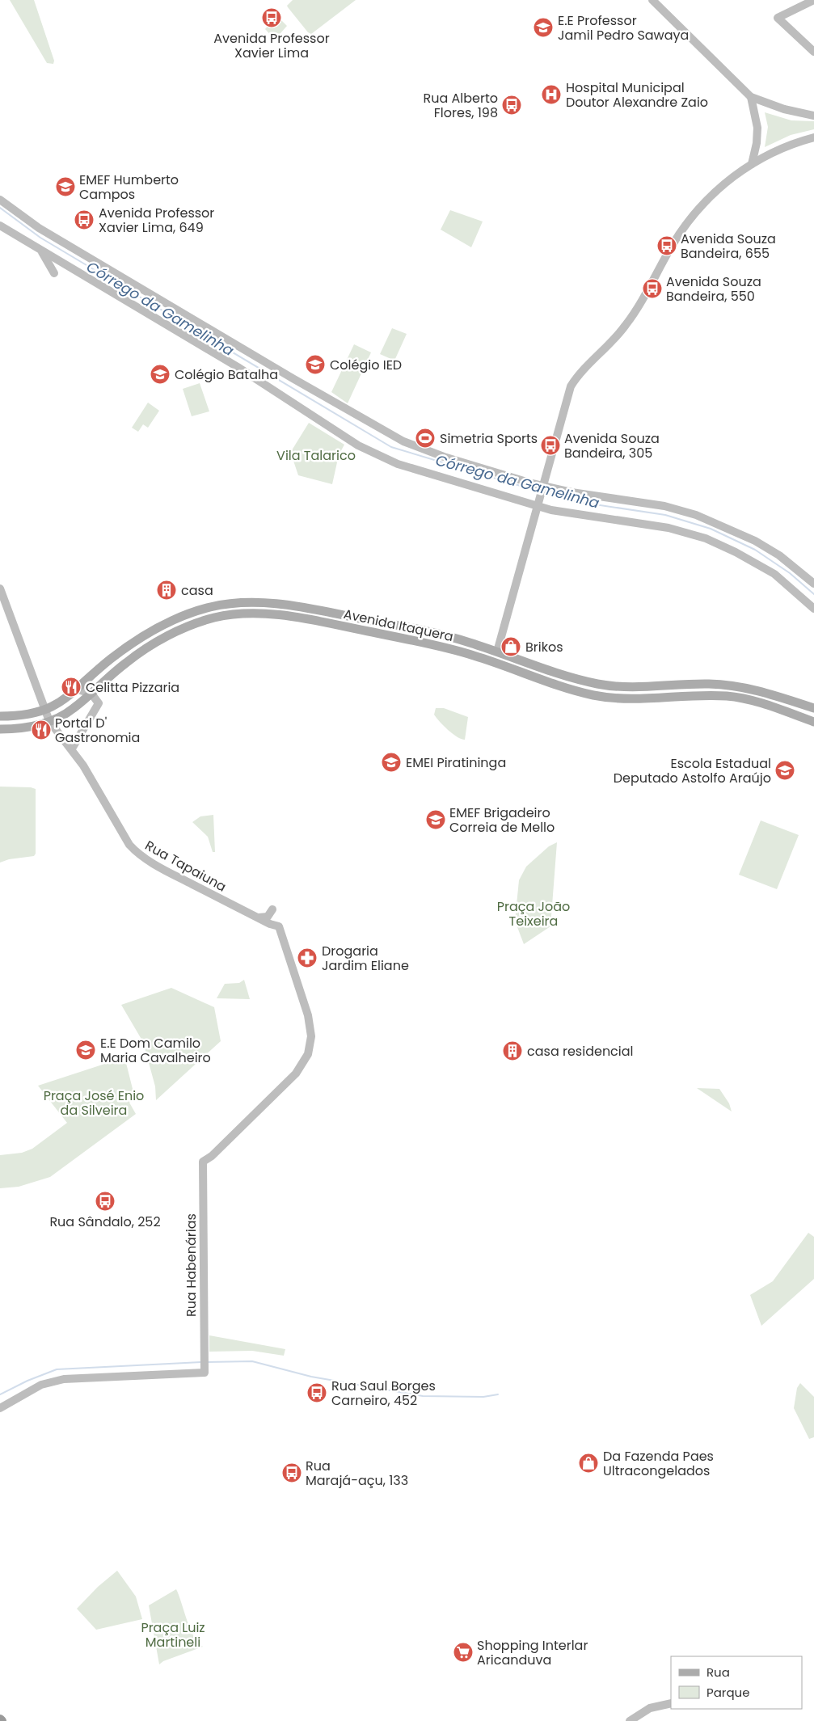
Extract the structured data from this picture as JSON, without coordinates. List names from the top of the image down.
{
  "streets": {
    "main road": ["Avenida Itaquera"],
    "street": ["Rua Tapaiuna", "Rua Habenárias"]
  },
  "crossings": [
    ["Avenida Itaquera", "Rua Tapaiuna"],
    ["Rua Tapaiuna", "Rua Habenárias"]
  ],
  "water": ["Córrego da Gamelinha"],
  "parks": [
    "Vila Talarico",
    "Praça João Teixeira",
    "Praça José Enio da Silveira",
    "Praça Luiz Martineli"
  ],
  "places": {
    "bus stop": [
      "Avenida Professor Xavier Lima",
      "Rua Alberto Flores, 198",
      "Avenida Professor Xavier Lima, 649",
      "Avenida Souza Bandeira, 655",
      "Avenida Souza Bandeira, 550",
      "Avenida Souza Bandeira, 305",
      "Rua Sândalo, 252",
      "Rua Saul Borges Carneiro, 452",
      "Rua Marajá-açu, 133"
    ],
    "school or university": [
      "E.E Professor Jamil Pedro Sawaya",
      "EMEF Humberto Campos",
      "Colégio IED",
      "Colégio Batalha",
      "EMEI Piratininga",
      "Escola Estadual Deputado Astolfo Araújo",
      "EMEF Brigadeiro Correia de Mello",
      "E.E Dom Camilo Maria Cavalheiro"
    ],
    "hospital": ["Hospital Municipal Doutor Alexandre Zaio"],
    "sports": ["Simetria Sports"],
    "building": ["casa", "casa residencial"],
    "shop": ["Brikos", "Da Fazenda Paes Ultracongelados"],
    "restaurant": ["Celitta Pizzaria", "Portal D' Gastronomia"],
    "pharmacy": ["Drogaria Jardim Eliane"],
    "supermarket": ["Shopping Interlar Aricanduva"]
  },
  "legend": ["Rua", "Parque"]
}
